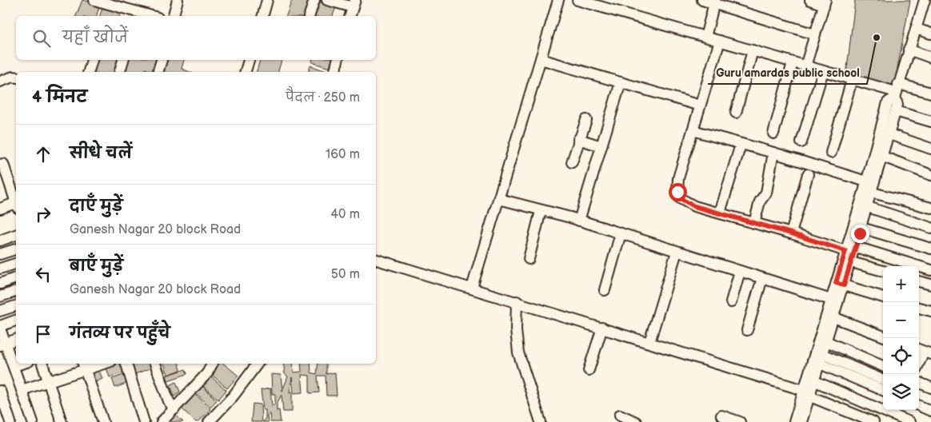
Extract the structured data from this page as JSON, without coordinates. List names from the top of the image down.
{
  "places": ["Guru amardas public school"],
  "page": {
    "search": "यहाँ खोजें",
    "heading": ["4 मिनट", "पैदल · 250 m"],
    "list": [
      ["सीधे चलें", "160 m"],
      ["दाएँ मुड़ें", "Ganesh Nagar 20 block Road", "40 m"],
      ["बाएँ मुड़ें", "Ganesh Nagar 20 block Road", "50 m"],
      "गंतव्य पर पहुँचे"
    ],
    "map_buttons": ["+", "−"]
  }
}
